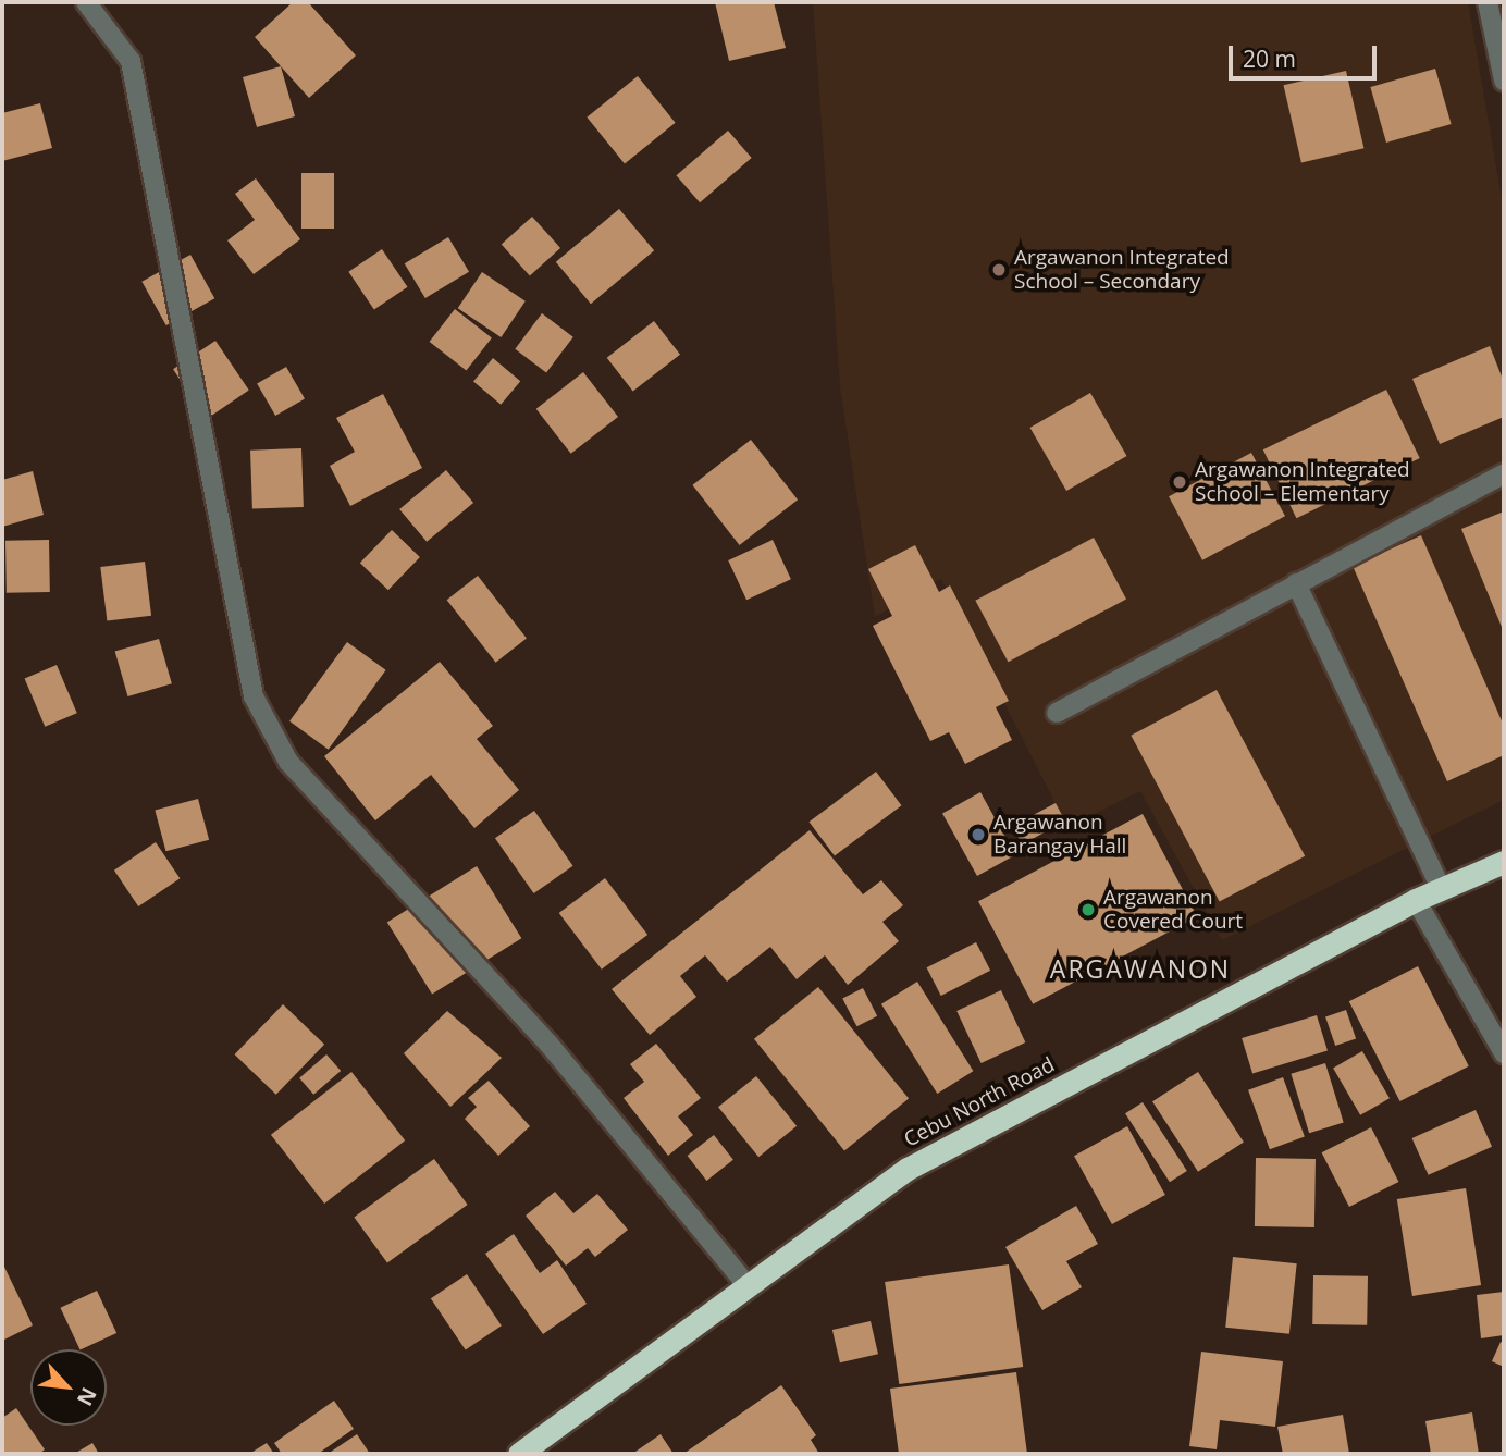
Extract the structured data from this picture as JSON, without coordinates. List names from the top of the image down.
{
  "streets": {
    "highway": ["Cebu North Road"]
  },
  "districts": ["ARGAWANON"],
  "places": [
    "Argawanon Integrated School – Secondary",
    "Argawanon Integrated School – Elementary",
    "Argawanon Barangay Hall",
    "Argawanon Covered Court"
  ],
  "scale_bar": "20 m",
  "north": "bottom right"
}
